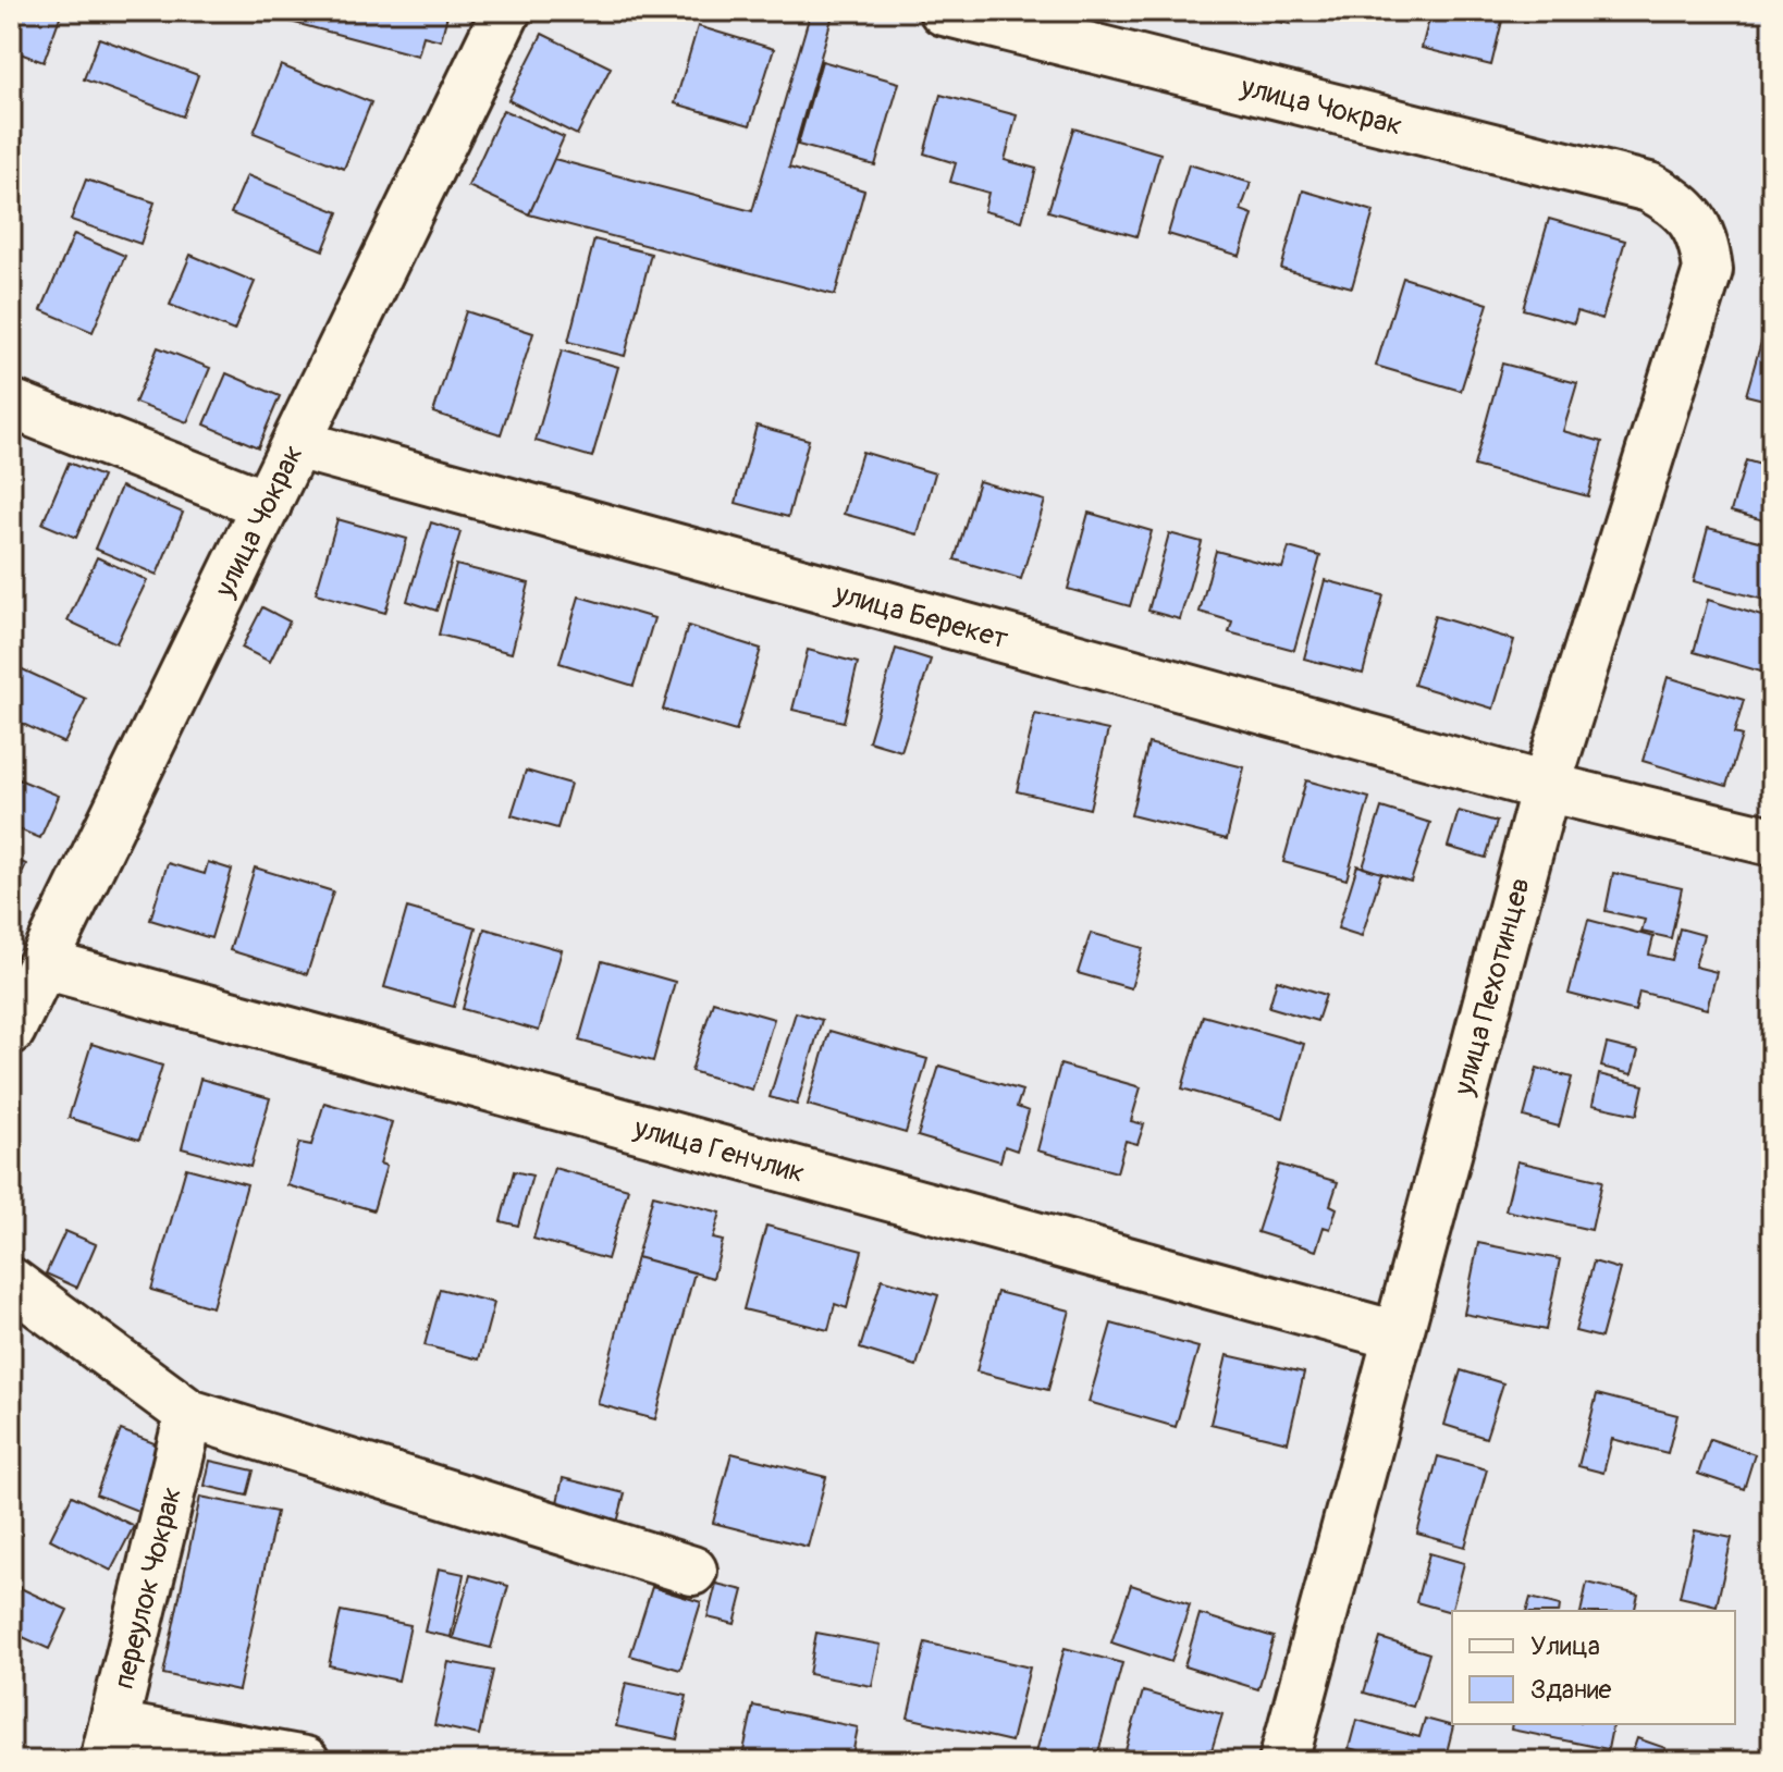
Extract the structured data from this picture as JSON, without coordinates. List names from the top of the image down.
{
  "streets": {
    "street": [
      "улица Чокрак",
      "улица Берекет",
      "улица Пехотинцев",
      "улица Генчлик",
      "переулок Чокрак"
    ]
  },
  "crossings": [
    ["улица Чокрак", "улица Берекет"],
    ["улица Чокрак", "улица Пехотинцев"],
    ["улица Чокрак", "улица Генчлик"],
    ["улица Берекет", "улица Пехотинцев"],
    ["улица Пехотинцев", "улица Генчлик"]
  ],
  "legend": ["Улица", "Здание"]
}
